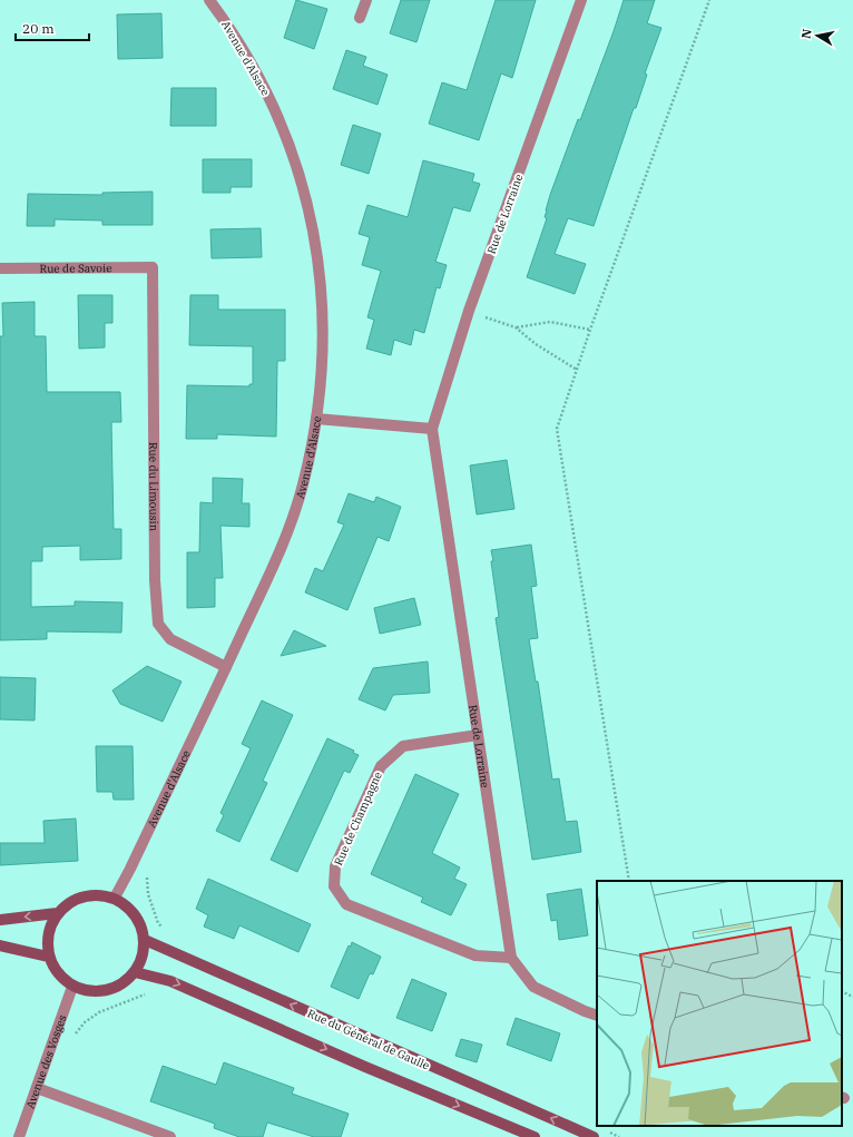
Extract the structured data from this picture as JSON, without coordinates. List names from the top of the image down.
{
  "streets": {
    "main road": ["Rue du Général de Gaulle"],
    "street": [
      "Avenue d'Alsace",
      "Rue de Lorraine",
      "Rue de Savoie",
      "Rue du Limousin",
      "Rue de Champagne",
      "Avenue des Vosges"
    ]
  },
  "crossings": [
    ["Avenue d'Alsace", "Rue du Limousin"],
    ["Avenue d'Alsace", "Rue du Général de Gaulle"],
    ["Avenue d'Alsace", "Avenue des Vosges"],
    ["Rue de Lorraine", "Rue de Champagne"],
    ["Rue de Savoie", "Rue du Limousin"],
    ["Rue du Général de Gaulle", "Avenue des Vosges"]
  ],
  "scale_bar": "20 m",
  "north": "left"
}
